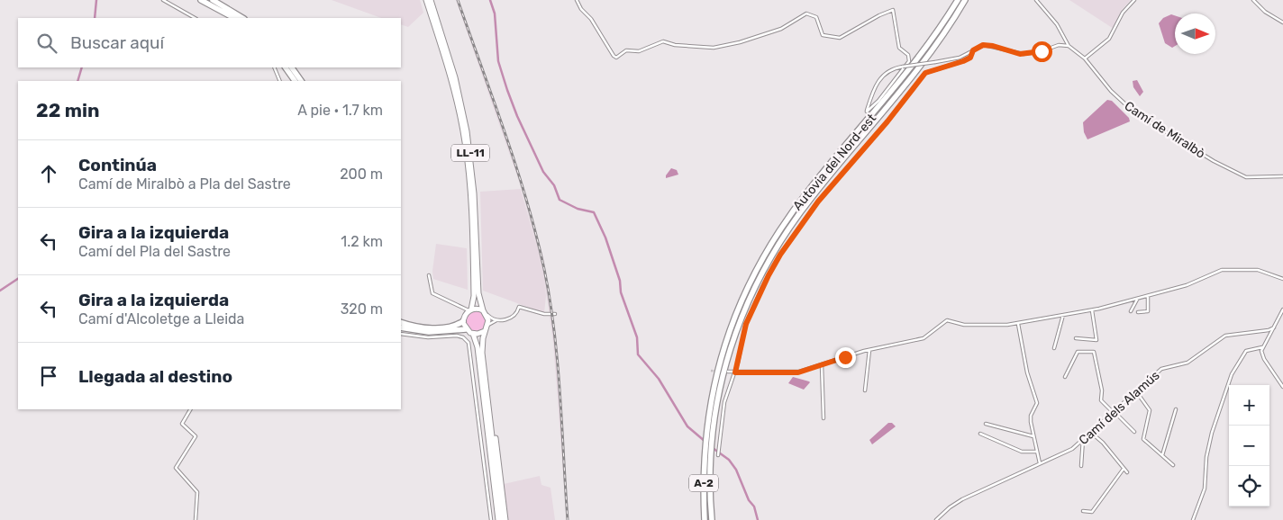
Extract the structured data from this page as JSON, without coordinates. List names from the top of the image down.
{
  "streets": {
    "highway": ["LL-11", "Autovia del Nord-est", "A-2"],
    "street": ["Camí de Miralbò", "Camí dels Alamús"]
  },
  "north": "right",
  "page": {
    "search": "Buscar aquí",
    "heading": ["22 min", "A pie · 1.7 km"],
    "list": [
      ["Continúa", "Camí de Miralbò a Pla del Sastre", "200 m"],
      ["Gira a la izquierda", "Camí del Pla del Sastre", "1.2 km"],
      ["Gira a la izquierda", "Camí d'Alcoletge a Lleida", "320 m"],
      "Llegada al destino"
    ],
    "map_buttons": ["+", "−"]
  }
}
